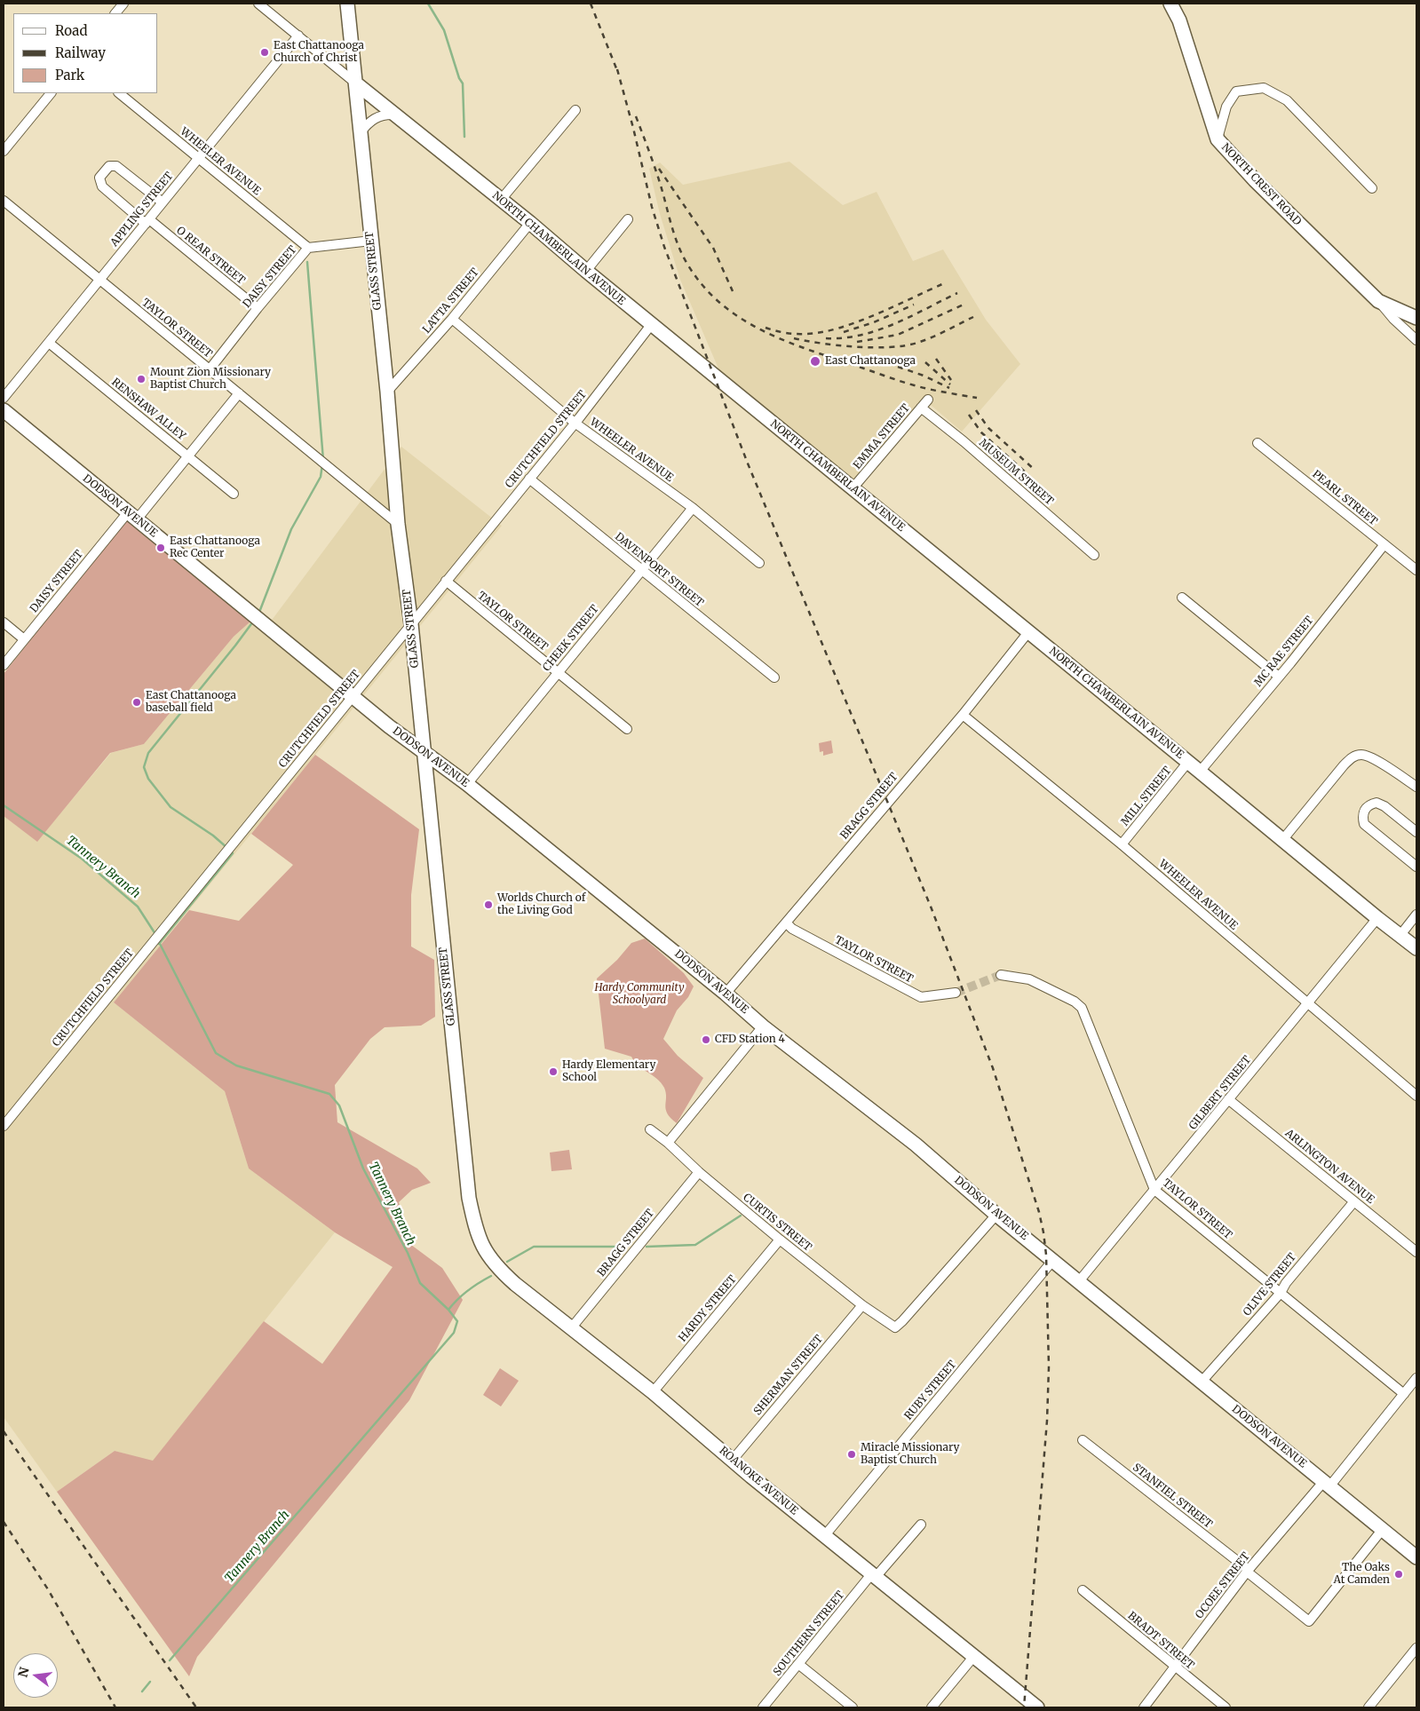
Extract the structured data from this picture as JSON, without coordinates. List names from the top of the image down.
{
  "streets": {
    "street": [
      "WHEELER AVENUE",
      "NORTH CREST ROAD",
      "APPLING STREET",
      "NORTH CHAMBERLAIN AVENUE",
      "O REAR STREET",
      "GLASS STREET",
      "DAISY STREET",
      "LATTA STREET",
      "TAYLOR STREET",
      "RENSHAW ALLEY",
      "EMMA STREET",
      "CRUTCHFIELD STREET",
      "MUSEUM STREET",
      "PEARL STREET",
      "DODSON AVENUE",
      "DAVENPORT STREET",
      "CHEEK STREET",
      "MC RAE STREET",
      "MILL STREET",
      "BRAGG STREET",
      "GILBERT STREET",
      "ARLINGTON AVENUE",
      "CURTIS STREET",
      "OLIVE STREET",
      "HARDY STREET",
      "SHERMAN STREET",
      "RUBY STREET",
      "ROANOKE AVENUE",
      "STANFIEL STREET",
      "OCOEE STREET",
      "SOUTHERN STREET",
      "BRADT STREET"
    ]
  },
  "crossings": [
    ["WHEELER AVENUE", "APPLING STREET"],
    ["WHEELER AVENUE", "DAISY STREET"],
    ["WHEELER AVENUE", "LATTA STREET"],
    ["WHEELER AVENUE", "CRUTCHFIELD STREET"],
    ["WHEELER AVENUE", "CHEEK STREET"],
    ["WHEELER AVENUE", "MILL STREET"],
    ["WHEELER AVENUE", "BRAGG STREET"],
    ["WHEELER AVENUE", "GILBERT STREET"],
    ["APPLING STREET", "NORTH CHAMBERLAIN AVENUE"],
    ["APPLING STREET", "O REAR STREET"],
    ["APPLING STREET", "TAYLOR STREET"],
    ["APPLING STREET", "RENSHAW ALLEY"],
    ["NORTH CHAMBERLAIN AVENUE", "GLASS STREET"],
    ["NORTH CHAMBERLAIN AVENUE", "LATTA STREET"],
    ["NORTH CHAMBERLAIN AVENUE", "EMMA STREET"],
    ["NORTH CHAMBERLAIN AVENUE", "CRUTCHFIELD STREET"],
    ["NORTH CHAMBERLAIN AVENUE", "MC RAE STREET"],
    ["NORTH CHAMBERLAIN AVENUE", "MILL STREET"],
    ["NORTH CHAMBERLAIN AVENUE", "BRAGG STREET"],
    ["NORTH CHAMBERLAIN AVENUE", "GILBERT STREET"],
    ["O REAR STREET", "DAISY STREET"],
    ["GLASS STREET", "DAISY STREET"],
    ["GLASS STREET", "LATTA STREET"],
    ["GLASS STREET", "TAYLOR STREET"],
    ["GLASS STREET", "CRUTCHFIELD STREET"],
    ["GLASS STREET", "DODSON AVENUE"],
    ["GLASS STREET", "ROANOKE AVENUE"],
    ["DAISY STREET", "TAYLOR STREET"],
    ["DAISY STREET", "RENSHAW ALLEY"],
    ["DAISY STREET", "DODSON AVENUE"],
    ["TAYLOR STREET", "CRUTCHFIELD STREET"],
    ["TAYLOR STREET", "CHEEK STREET"],
    ["TAYLOR STREET", "BRAGG STREET"],
    ["TAYLOR STREET", "GILBERT STREET"],
    ["TAYLOR STREET", "OLIVE STREET"],
    ["TAYLOR STREET", "OCOEE STREET"],
    ["EMMA STREET", "MUSEUM STREET"],
    ["CRUTCHFIELD STREET", "DODSON AVENUE"],
    ["CRUTCHFIELD STREET", "DAVENPORT STREET"],
    ["PEARL STREET", "MC RAE STREET"],
    ["DODSON AVENUE", "CHEEK STREET"],
    ["DODSON AVENUE", "BRAGG STREET"],
    ["DODSON AVENUE", "GILBERT STREET"],
    ["DODSON AVENUE", "CURTIS STREET"],
    ["DODSON AVENUE", "OLIVE STREET"],
    ["DODSON AVENUE", "RUBY STREET"],
    ["DODSON AVENUE", "STANFIEL STREET"],
    ["DODSON AVENUE", "OCOEE STREET"],
    ["DAVENPORT STREET", "CHEEK STREET"],
    ["BRAGG STREET", "CURTIS STREET"],
    ["BRAGG STREET", "ROANOKE AVENUE"],
    ["GILBERT STREET", "ARLINGTON AVENUE"],
    ["ARLINGTON AVENUE", "OLIVE STREET"],
    ["CURTIS STREET", "HARDY STREET"],
    ["CURTIS STREET", "SHERMAN STREET"],
    ["HARDY STREET", "ROANOKE AVENUE"],
    ["SHERMAN STREET", "ROANOKE AVENUE"],
    ["RUBY STREET", "ROANOKE AVENUE"],
    ["ROANOKE AVENUE", "SOUTHERN STREET"],
    ["STANFIEL STREET", "OCOEE STREET"],
    ["OCOEE STREET", "BRADT STREET"]
  ],
  "water": ["Tannery Branch"],
  "parks": ["Hardy Community Schoolyard"],
  "places": [
    "East Chattanooga Church of Christ",
    "East Chattanooga",
    "Mount Zion Missionary Baptist Church",
    "East Chattanooga Rec Center",
    "East Chattanooga baseball field",
    "Worlds Church of the Living God",
    "CFD Station 4",
    "Hardy Elementary School",
    "Miracle Missionary Baptist Church",
    "The Oaks At Camden"
  ],
  "legend": ["Road", "Railway", "Park"],
  "north": "left"
}
